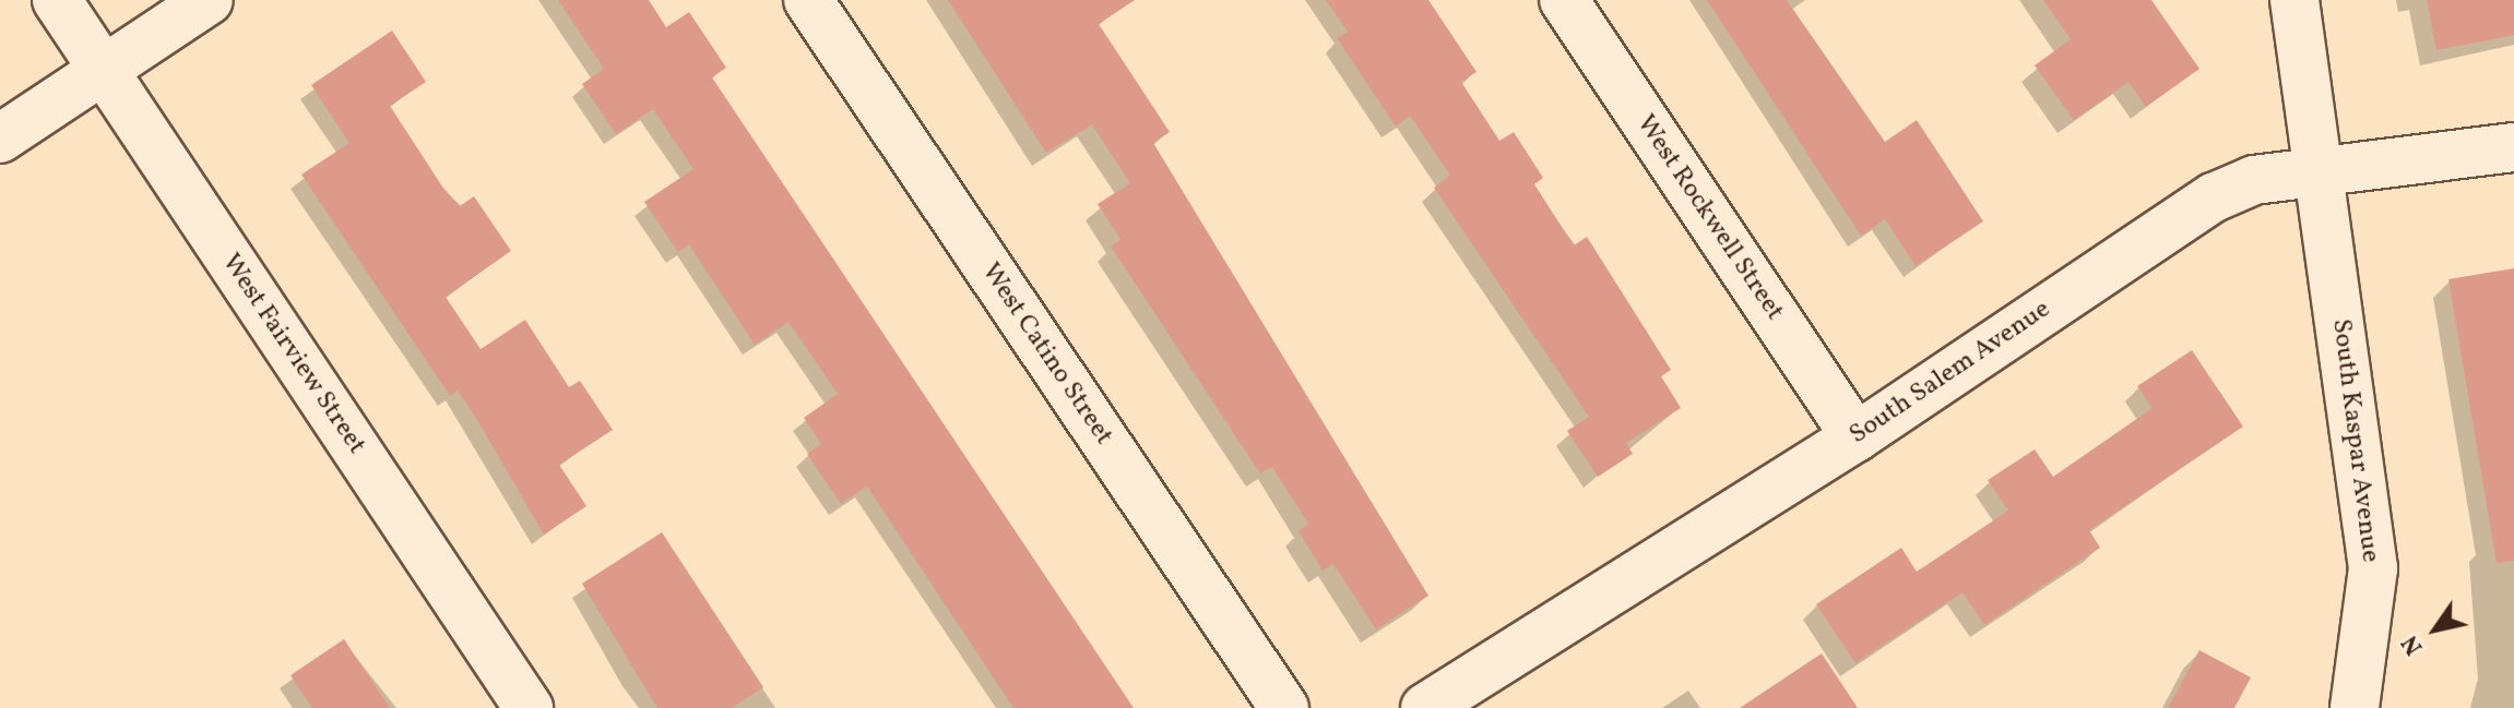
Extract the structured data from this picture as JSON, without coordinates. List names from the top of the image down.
{
  "streets": {
    "street": [
      "West Rockwell Street",
      "West Fairview Street",
      "West Catino Street",
      "South Salem Avenue",
      "South Kaspar Avenue"
    ]
  },
  "crossings": [
    ["West Rockwell Street", "South Salem Avenue"],
    ["South Salem Avenue", "South Kaspar Avenue"]
  ],
  "north": "bottom left"
}
